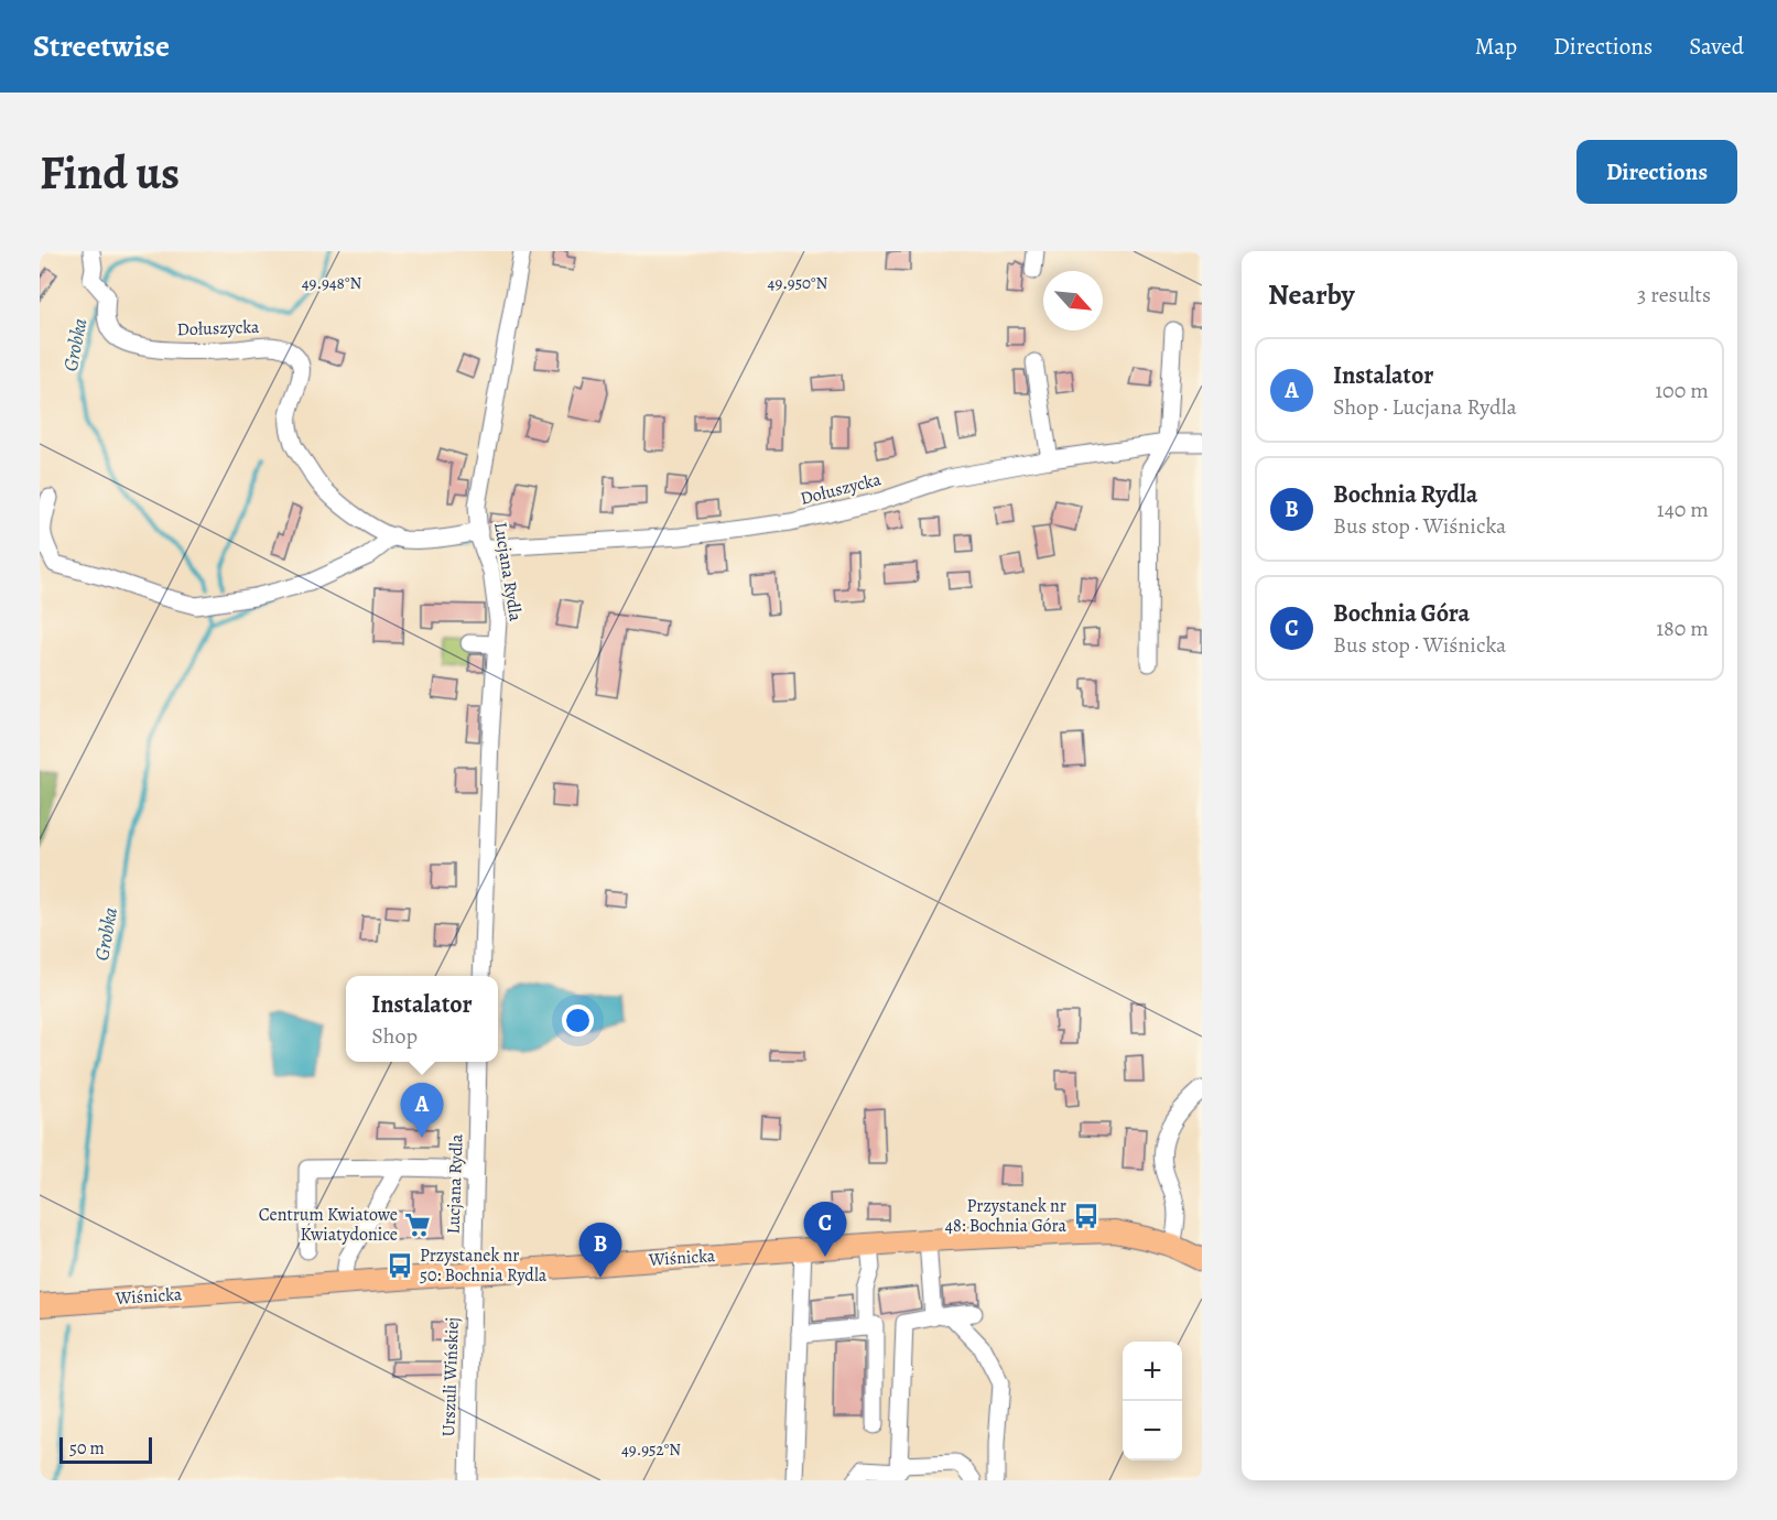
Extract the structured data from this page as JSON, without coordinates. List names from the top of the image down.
{
  "streets": {
    "main road": ["Wiśnicka"],
    "street": ["Dołuszycka", "Lucjana Rydla", "Urszuli Wińskiej"]
  },
  "crossings": [
    ["Dołuszycka", "Lucjana Rydla"],
    ["Lucjana Rydla", "Wiśnicka"],
    ["Lucjana Rydla", "Urszuli Wińskiej"],
    ["Wiśnicka", "Urszuli Wińskiej"]
  ],
  "water": ["Grobka"],
  "places": {
    "bus stop": ["Przystanek nr 48: Bochnia Góra", "Przystanek nr 50: Bochnia Rydla"],
    "supermarket": ["Centrum Kwiatowe Kwiatydonice"]
  },
  "scale_bar": "50 m",
  "north": "bottom right",
  "page": {
    "header": "Streetwise",
    "nav": ["Map", "Directions", "Saved"],
    "buttons": "Directions",
    "title": "Find us",
    "heading": ["Nearby", "3 results"],
    "list": [
      {
        "mark": "A",
        "name": "Instalator",
        "note": "Shop · Lucjana Rydla",
        "value": "100 m"
      },
      {
        "mark": "B",
        "name": "Bochnia Rydla",
        "note": "Bus stop · Wiśnicka",
        "value": "140 m"
      },
      {
        "mark": "C",
        "name": "Bochnia Góra",
        "note": "Bus stop · Wiśnicka",
        "value": "180 m"
      }
    ],
    "popup": ["Instalator", "Shop"],
    "pins": ["A", "C", "B"],
    "map_buttons": ["+", "−"],
    "scale": "50 m"
  },
  "coordinates": ["49.948°N", "49.950°N", "49.952°N"]
}
